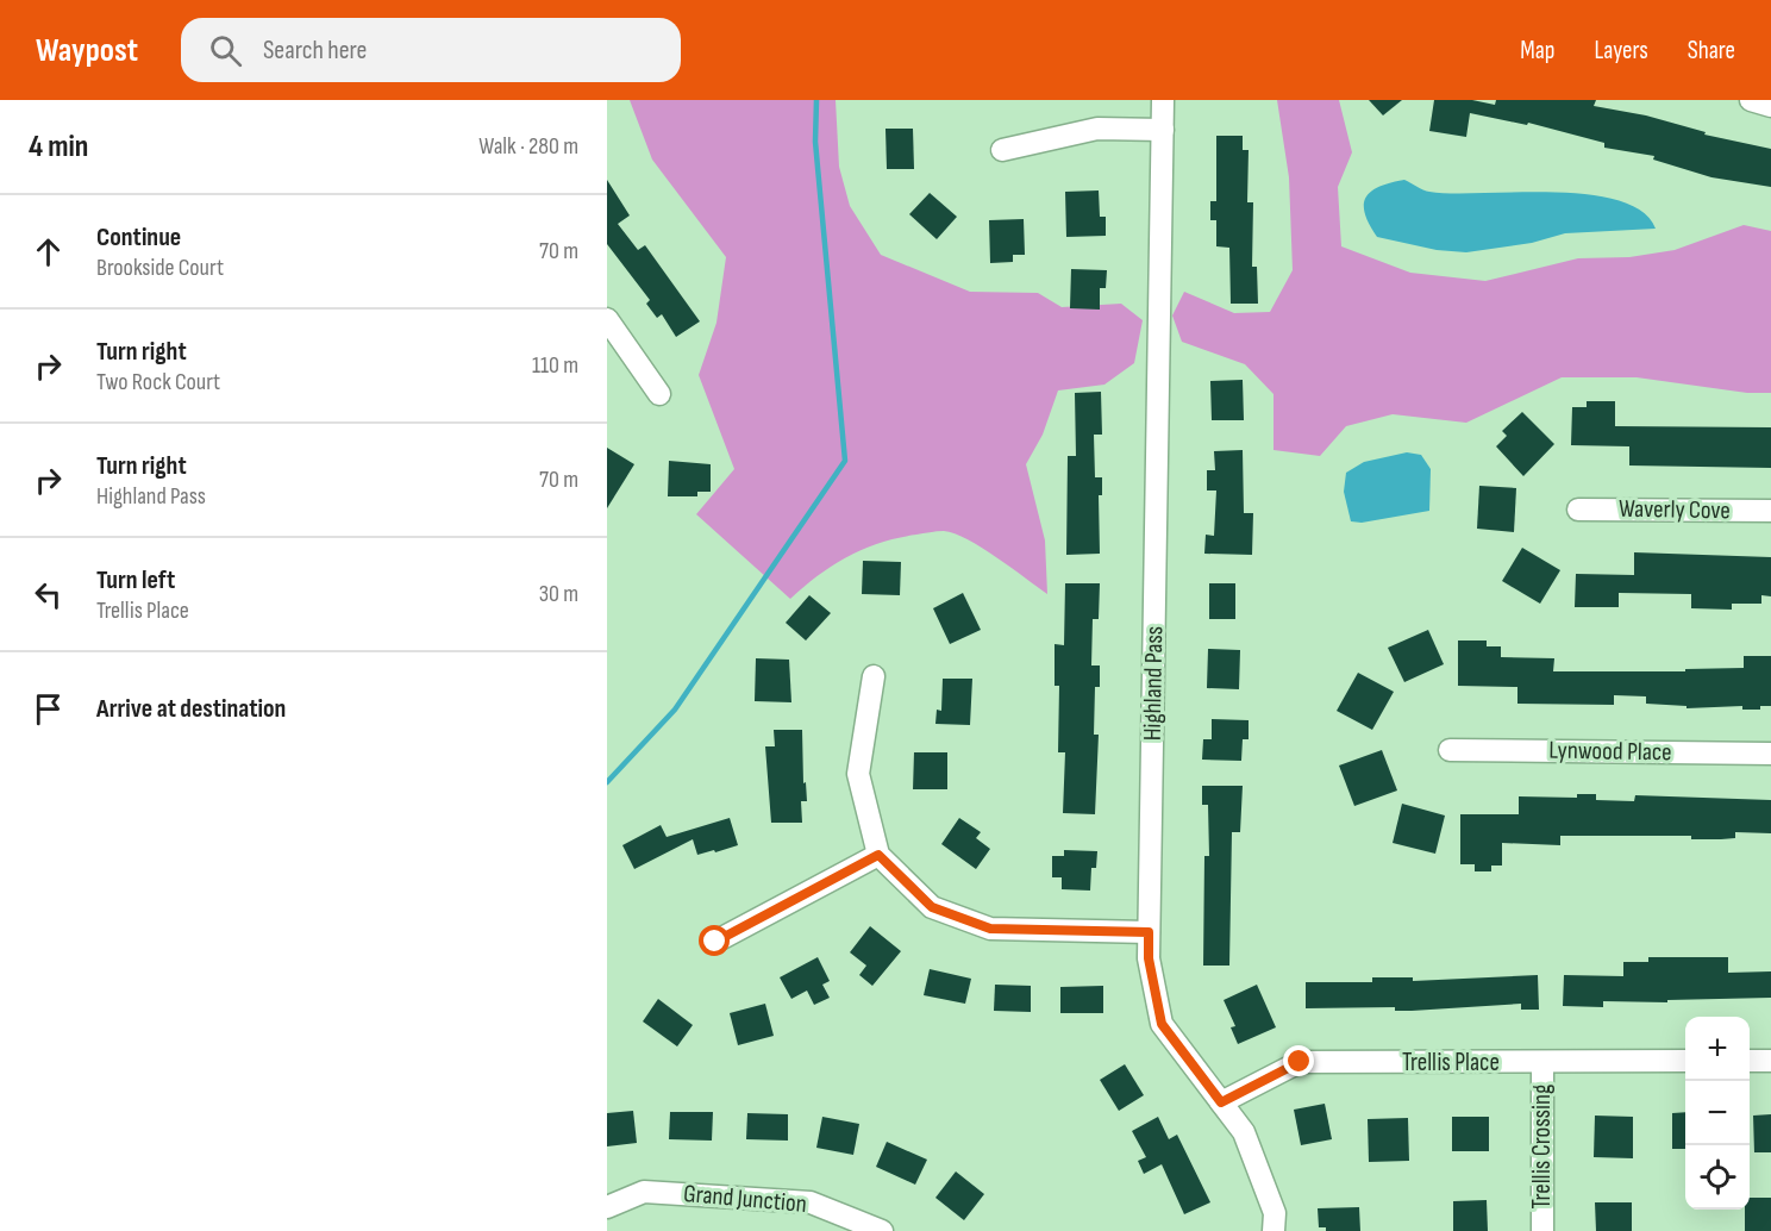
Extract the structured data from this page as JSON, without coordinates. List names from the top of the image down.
{
  "streets": {
    "street": [
      "Waverly Cove",
      "Highland Pass",
      "Lynwood Place",
      "Trellis Place",
      "Trellis Crossing",
      "Grand Junction"
    ]
  },
  "crossings": [
    ["Highland Pass", "Trellis Place"],
    ["Trellis Place", "Trellis Crossing"]
  ],
  "page": {
    "header": "Waypost",
    "search": "Search here",
    "nav": ["Map", "Layers", "Share"],
    "heading": ["4 min", "Walk · 280 m"],
    "list": [
      ["Continue", "Brookside Court", "70 m"],
      ["Turn right", "Two Rock Court", "110 m"],
      ["Turn right", "Highland Pass", "70 m"],
      ["Turn left", "Trellis Place", "30 m"],
      "Arrive at destination"
    ],
    "map_buttons": ["+", "−"]
  }
}
